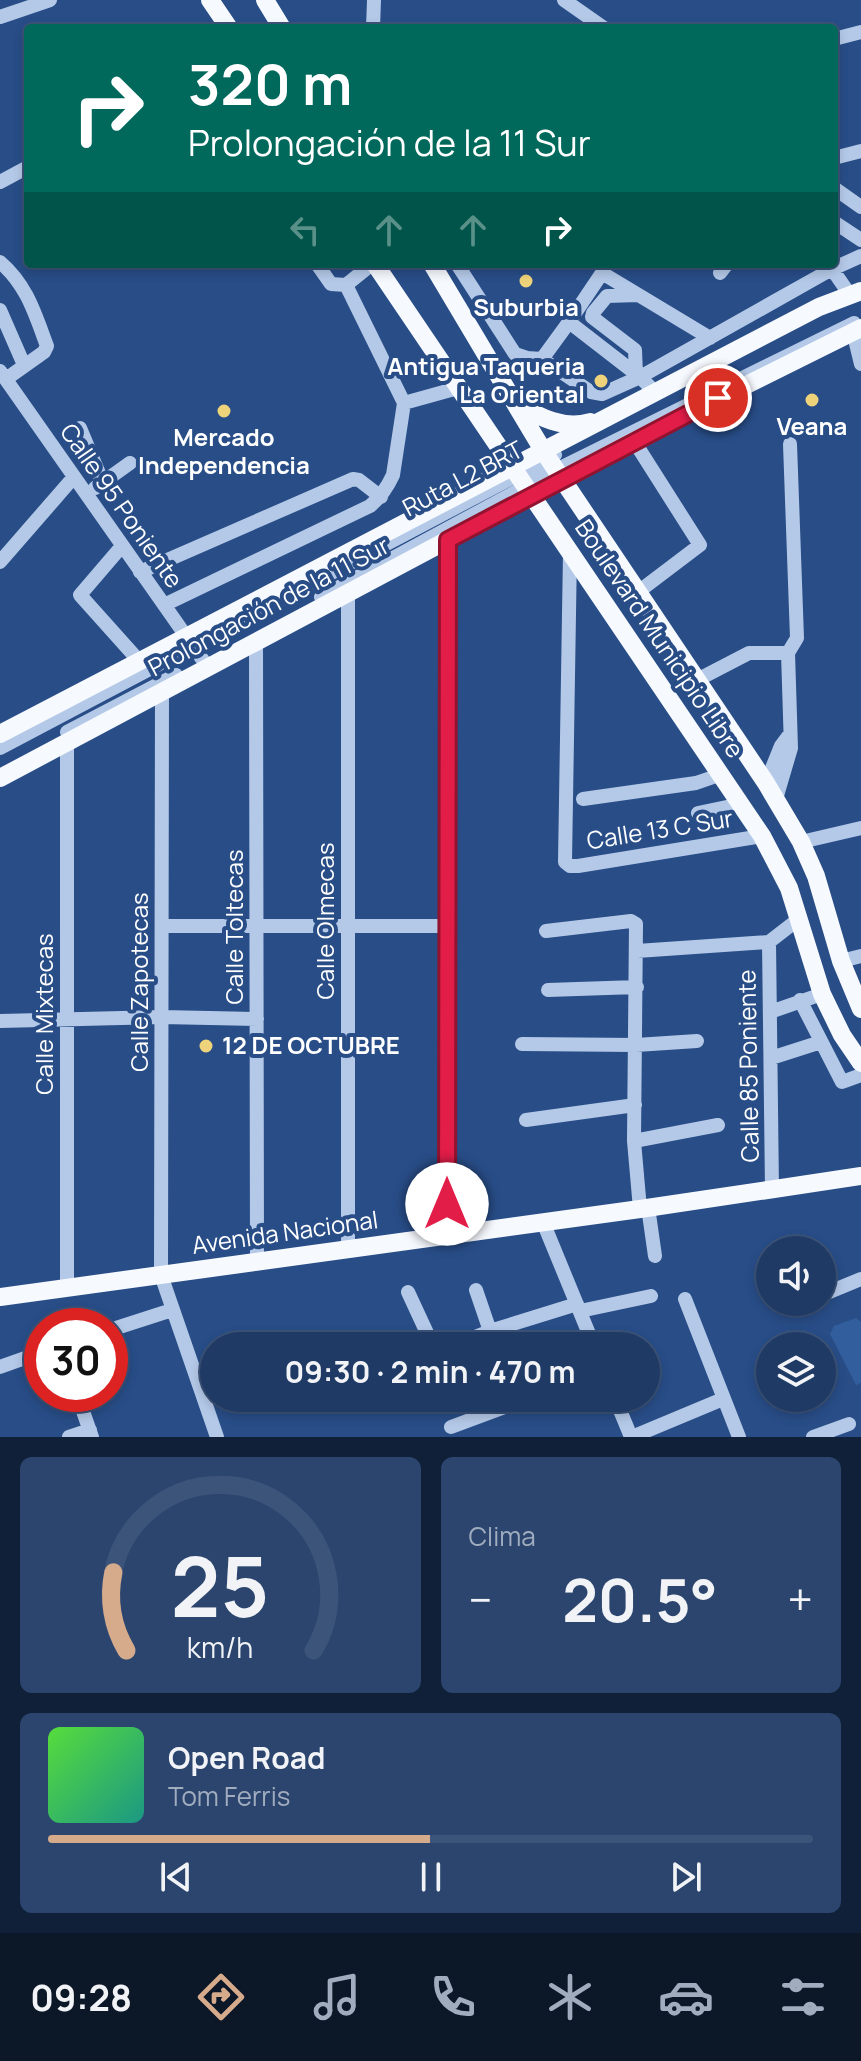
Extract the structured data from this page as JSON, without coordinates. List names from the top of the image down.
{
  "streets": {
    "main road": ["Prolongación de la 11 Sur", "Boulevard Municipio Libre", "Avenida Nacional"],
    "street": [
      "Ruta L2 BRT",
      "Calle 95 Poniente",
      "Calle 13 C Sur",
      "Calle Olmecas",
      "Calle Toltecas",
      "Calle Zapotecas",
      "Calle Mixtecas",
      "Calle 85 Poniente"
    ]
  },
  "crossings": [
    ["Ruta L2 BRT", "Calle 95 Poniente"],
    ["Ruta L2 BRT", "Prolongación de la 11 Sur"],
    ["Ruta L2 BRT", "Boulevard Municipio Libre"],
    ["Calle 95 Poniente", "Prolongación de la 11 Sur"],
    ["Prolongación de la 11 Sur", "Boulevard Municipio Libre"],
    ["Prolongación de la 11 Sur", "Calle Olmecas"],
    ["Prolongación de la 11 Sur", "Calle Toltecas"],
    ["Prolongación de la 11 Sur", "Calle Zapotecas"],
    ["Prolongación de la 11 Sur", "Calle Mixtecas"],
    ["Boulevard Municipio Libre", "Calle 13 C Sur"],
    ["Calle Olmecas", "Avenida Nacional"],
    ["Calle Toltecas", "Avenida Nacional"],
    ["Calle Zapotecas", "Avenida Nacional"],
    ["Calle Mixtecas", "Avenida Nacional"],
    ["Calle 85 Poniente", "Avenida Nacional"]
  ],
  "places": [
    "Suburbia",
    "Antigua Taqueria La Oriental",
    "Veana",
    "Mercado Independencia",
    "12 DE OCTUBRE"
  ],
  "page": {
    "turn": ["320 m", "Prolongación de la 11 Sur"],
    "limit": "30",
    "trip": "09:30 · 2 min · 470 m",
    "tile": "Clima",
    "heat": ["−", "20.5°", "+"],
    "song": ["Open Road", "Tom Ferris"],
    "tabs": "09:28",
    "gauge": ["25", "km/h"]
  }
}
